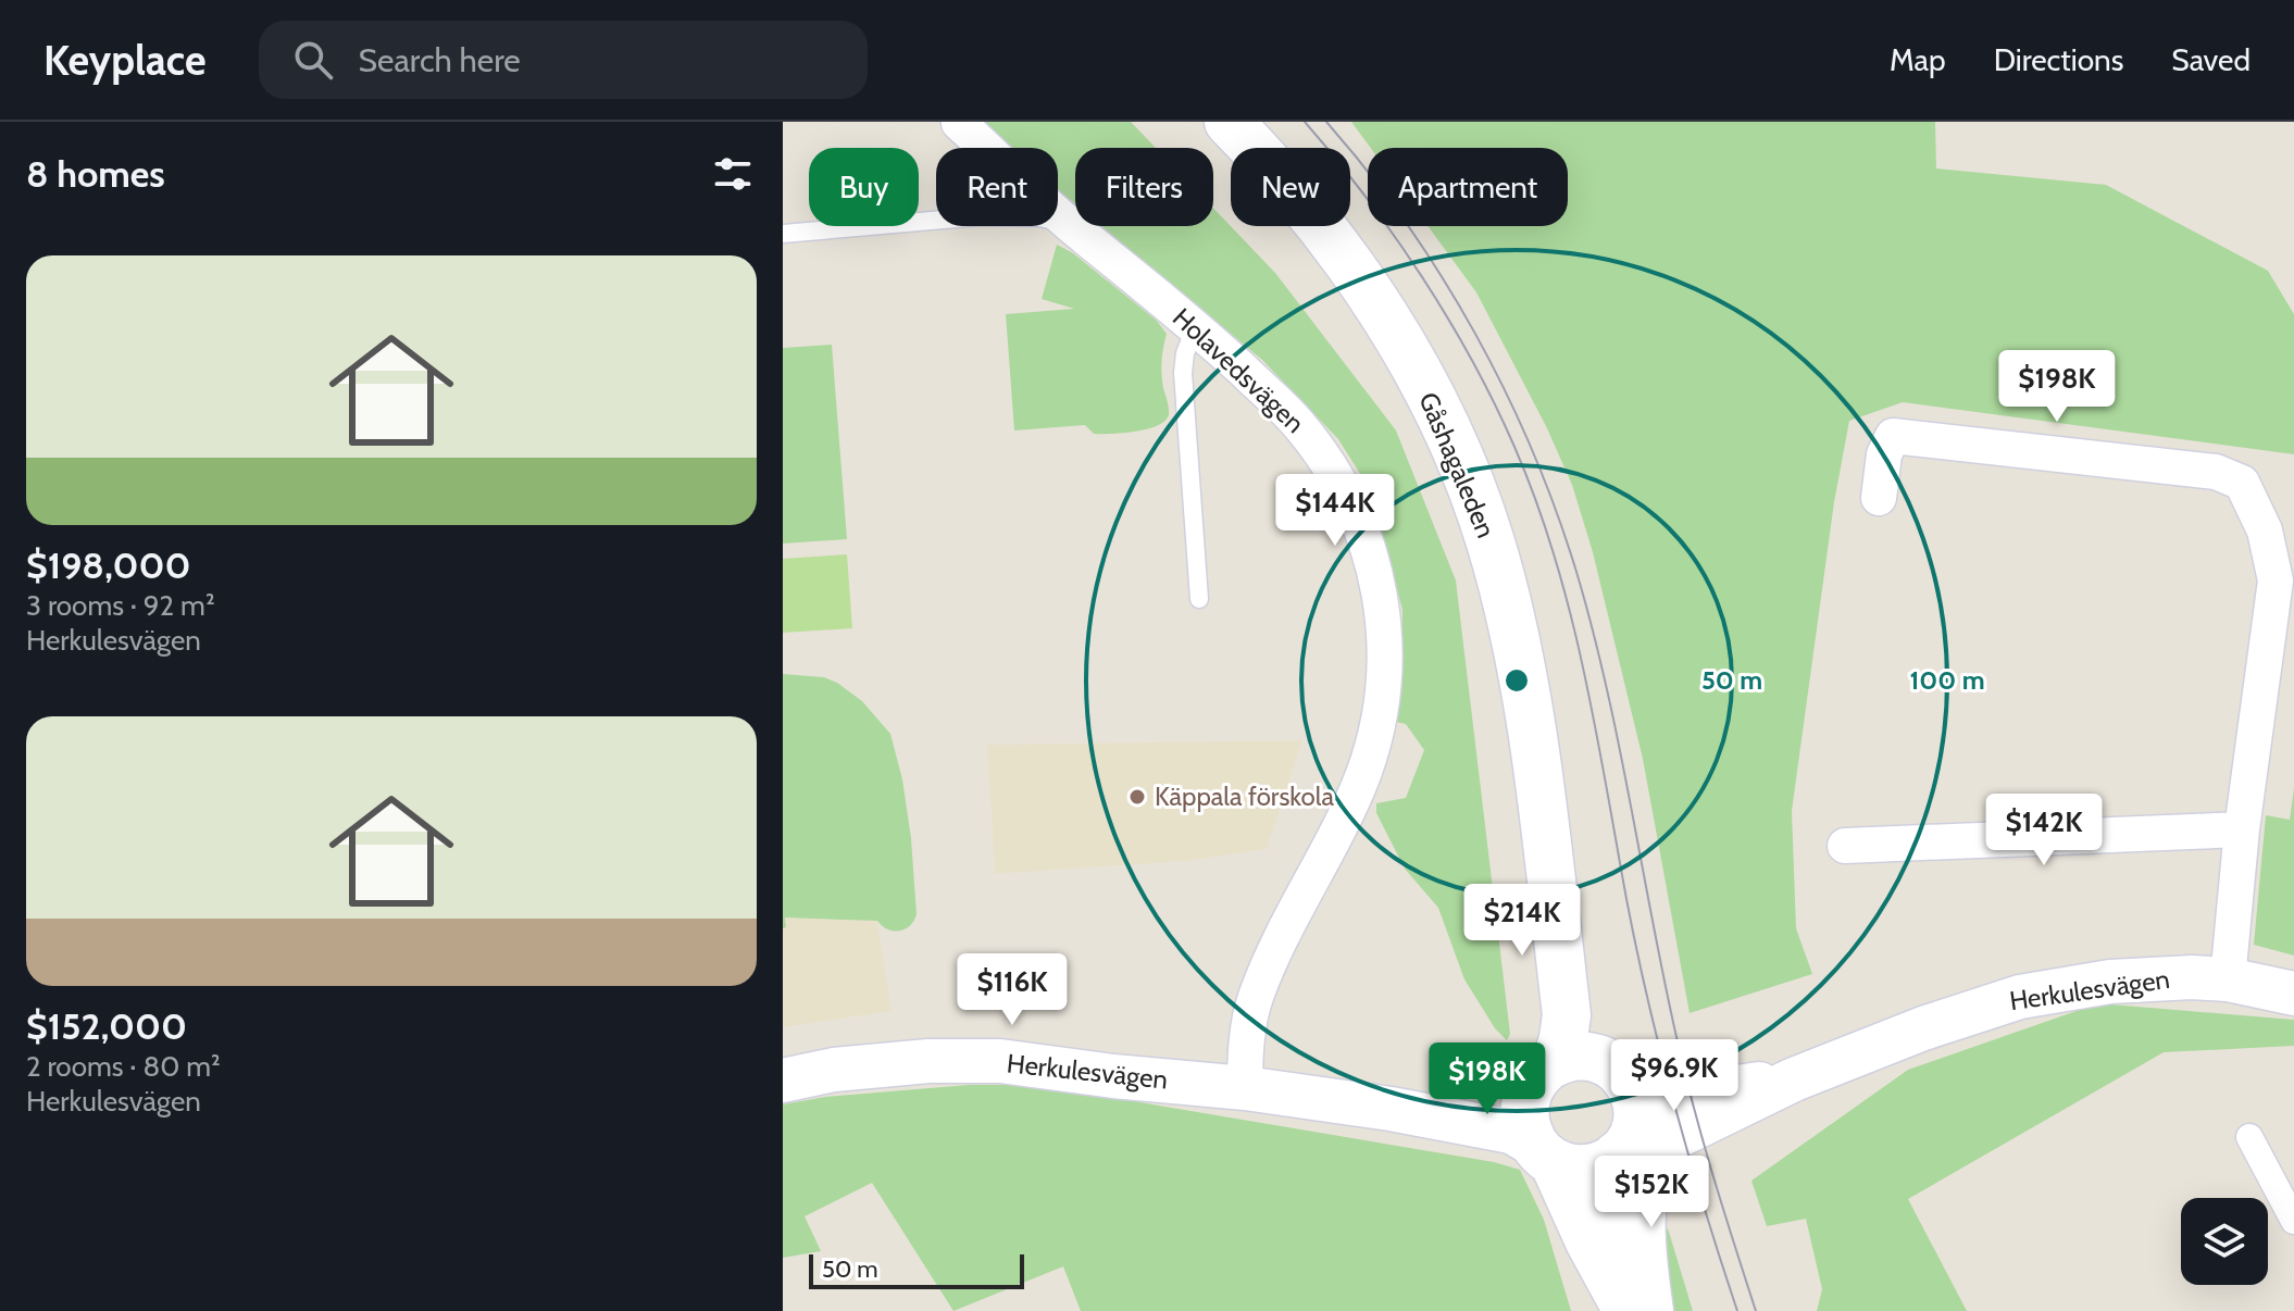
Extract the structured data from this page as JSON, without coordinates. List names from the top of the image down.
{
  "streets": {
    "main road": ["Gåshagaleden"],
    "street": ["Holavedsvägen", "Herkulesvägen"]
  },
  "crossings": [
    ["Holavedsvägen", "Herkulesvägen"],
    ["Gåshagaleden", "Herkulesvägen"]
  ],
  "places": ["Käppala förskola"],
  "scale_bar": "50 m",
  "page": {
    "header": "Keyplace",
    "search": "Search here",
    "nav": ["Map", "Directions", "Saved"],
    "heading": "8 homes",
    "chip": [
      "Buy",
      "Rent",
      "Filters",
      "New",
      "Apartment"
    ],
    "list": [
      {
        "name": "$198,000",
        "note": "3 rooms · 92 m² · Herkulesvägen"
      },
      {
        "name": "$152,000",
        "note": "2 rooms · 80 m² · Herkulesvägen"
      }
    ],
    "price": [
      "$198K",
      "$144K",
      "$142K",
      "$214K",
      "$116K",
      "$96.9K",
      "$198K",
      "$152K"
    ],
    "scale": "50 m"
  },
  "rings": ["50 m", "100 m"]
}
